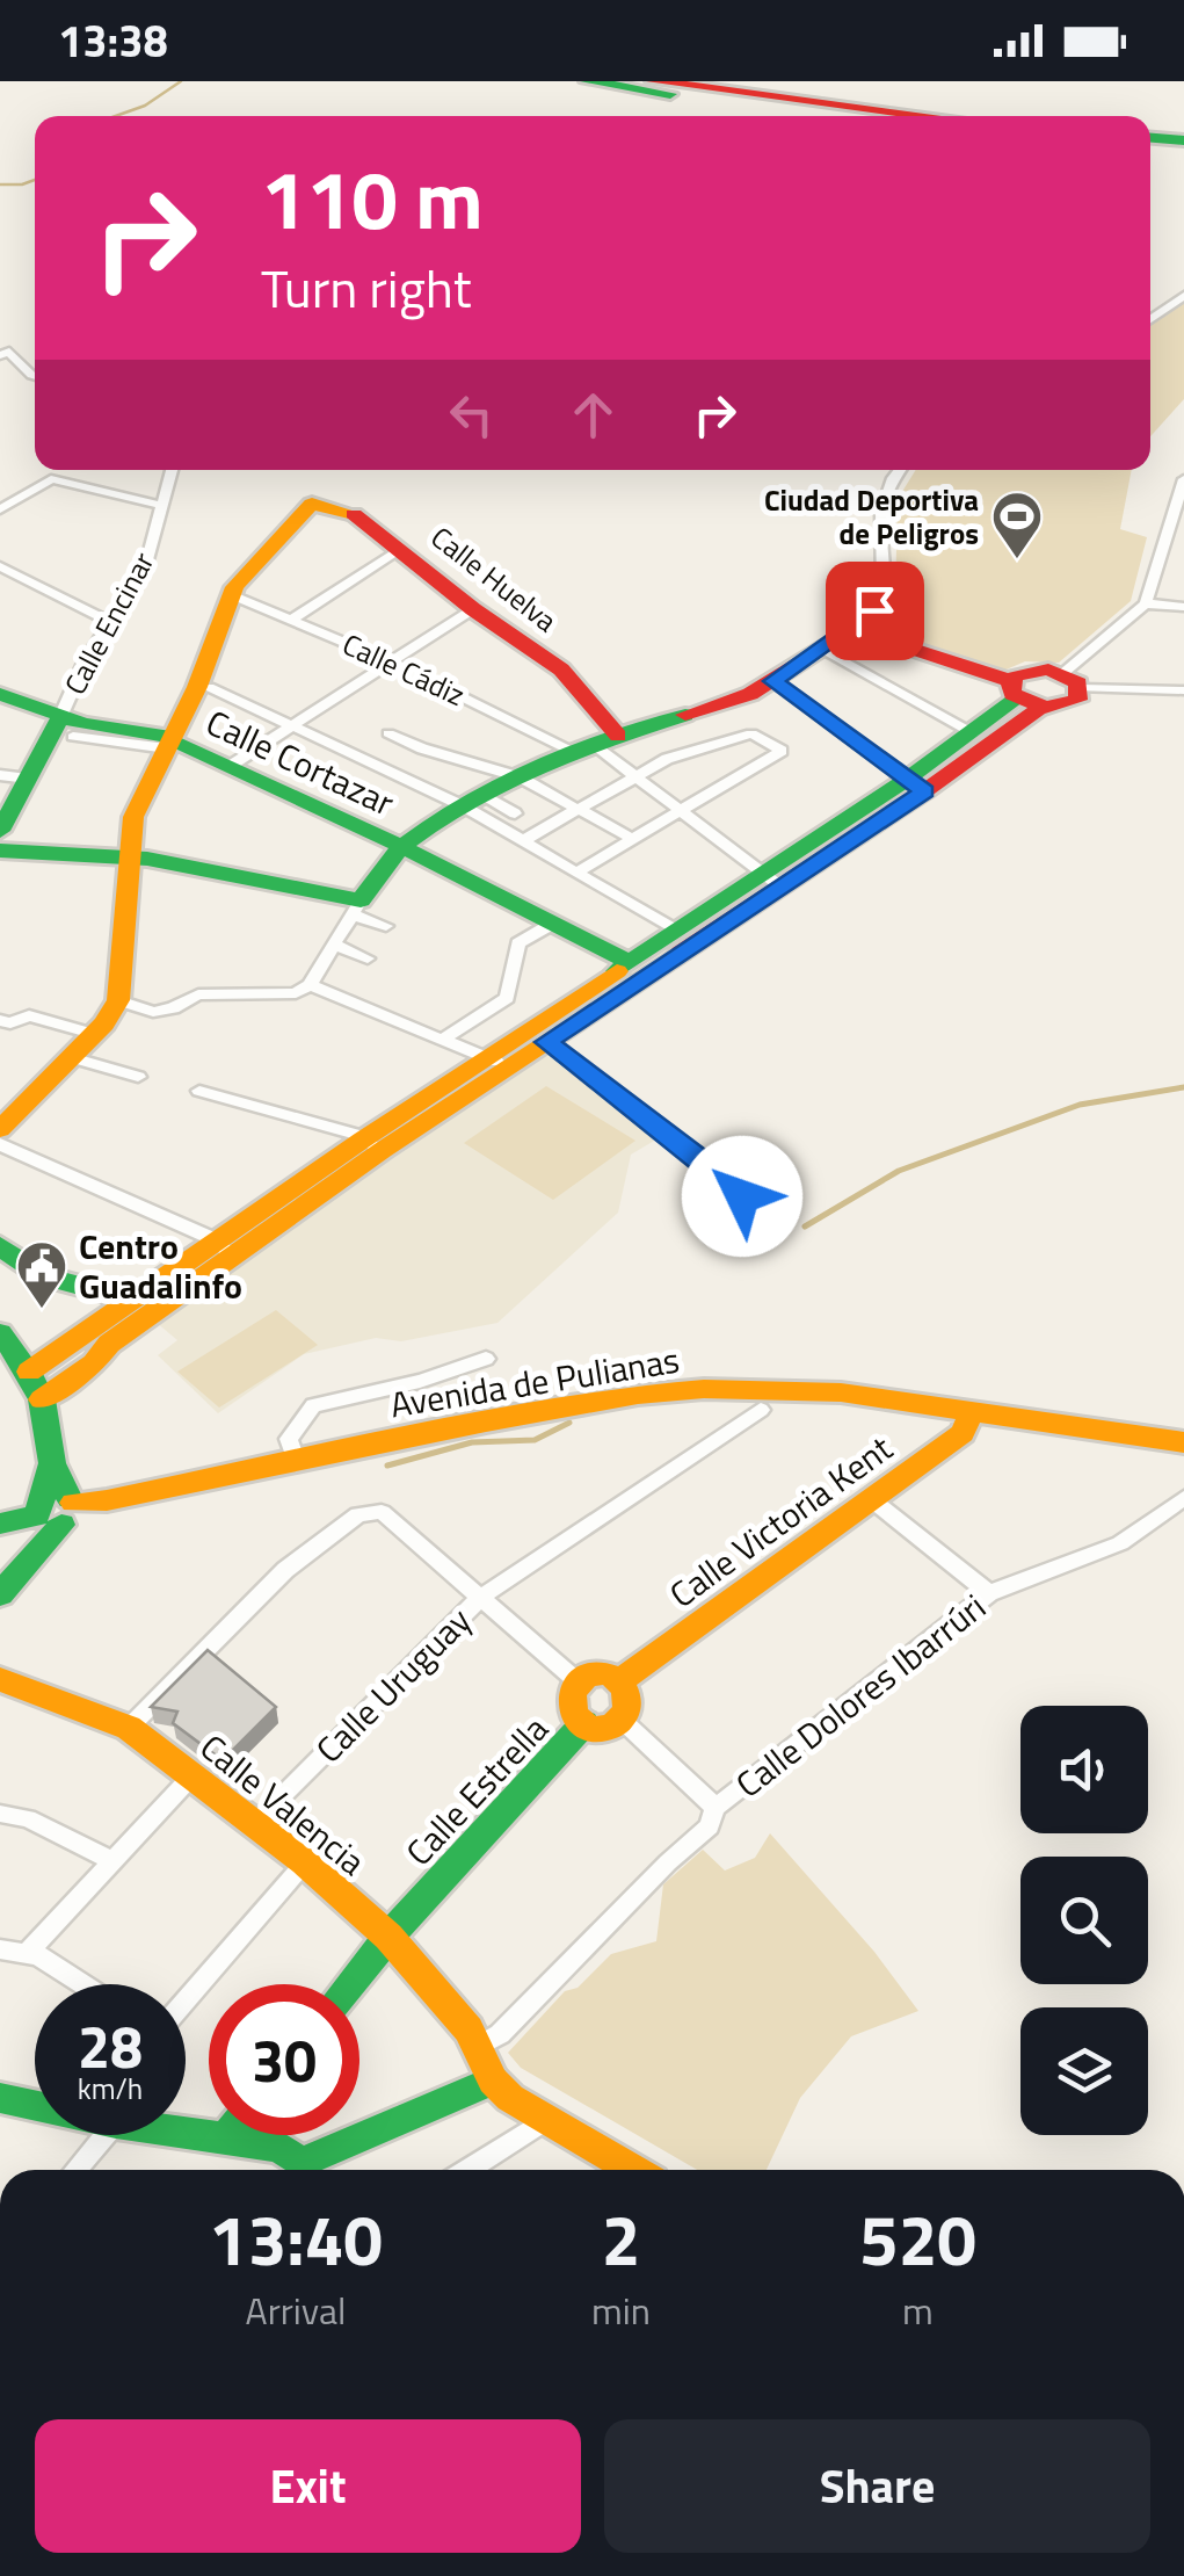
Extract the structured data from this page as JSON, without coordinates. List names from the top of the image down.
{
  "streets": {
    "main road": [
      "Calle Huelva",
      "Calle Cortazar",
      "Avenida de Pulianas",
      "Calle Victoria Kent",
      "Calle Estrella",
      "Calle Valencia"
    ],
    "street": [
      "Calle Encinar",
      "Calle Cádiz",
      "Calle Uruguay",
      "Calle Dolores Ibarrúri"
    ]
  },
  "crossings": [
    ["Calle Huelva", "Calle Cádiz"],
    ["Calle Encinar", "Calle Cortazar"],
    ["Avenida de Pulianas", "Calle Victoria Kent"],
    ["Calle Victoria Kent", "Calle Estrella"],
    ["Calle Uruguay", "Calle Valencia"],
    ["Calle Dolores Ibarrúri", "Calle Valencia"],
    ["Calle Estrella", "Calle Valencia"]
  ],
  "places": {
    "sports": ["Ciudad Deportiva de Peligros"],
    "public building": ["Centro Guadalinfo"]
  },
  "page": {
    "status": "13:38",
    "turn": ["110 m", "Turn right"],
    "speed": "28 km/h",
    "limit": "30",
    "eta": [
      "13:40",
      "Arrival",
      "2",
      "min",
      "520",
      "m"
    ],
    "buttons": ["Exit", "Share"]
  }
}
